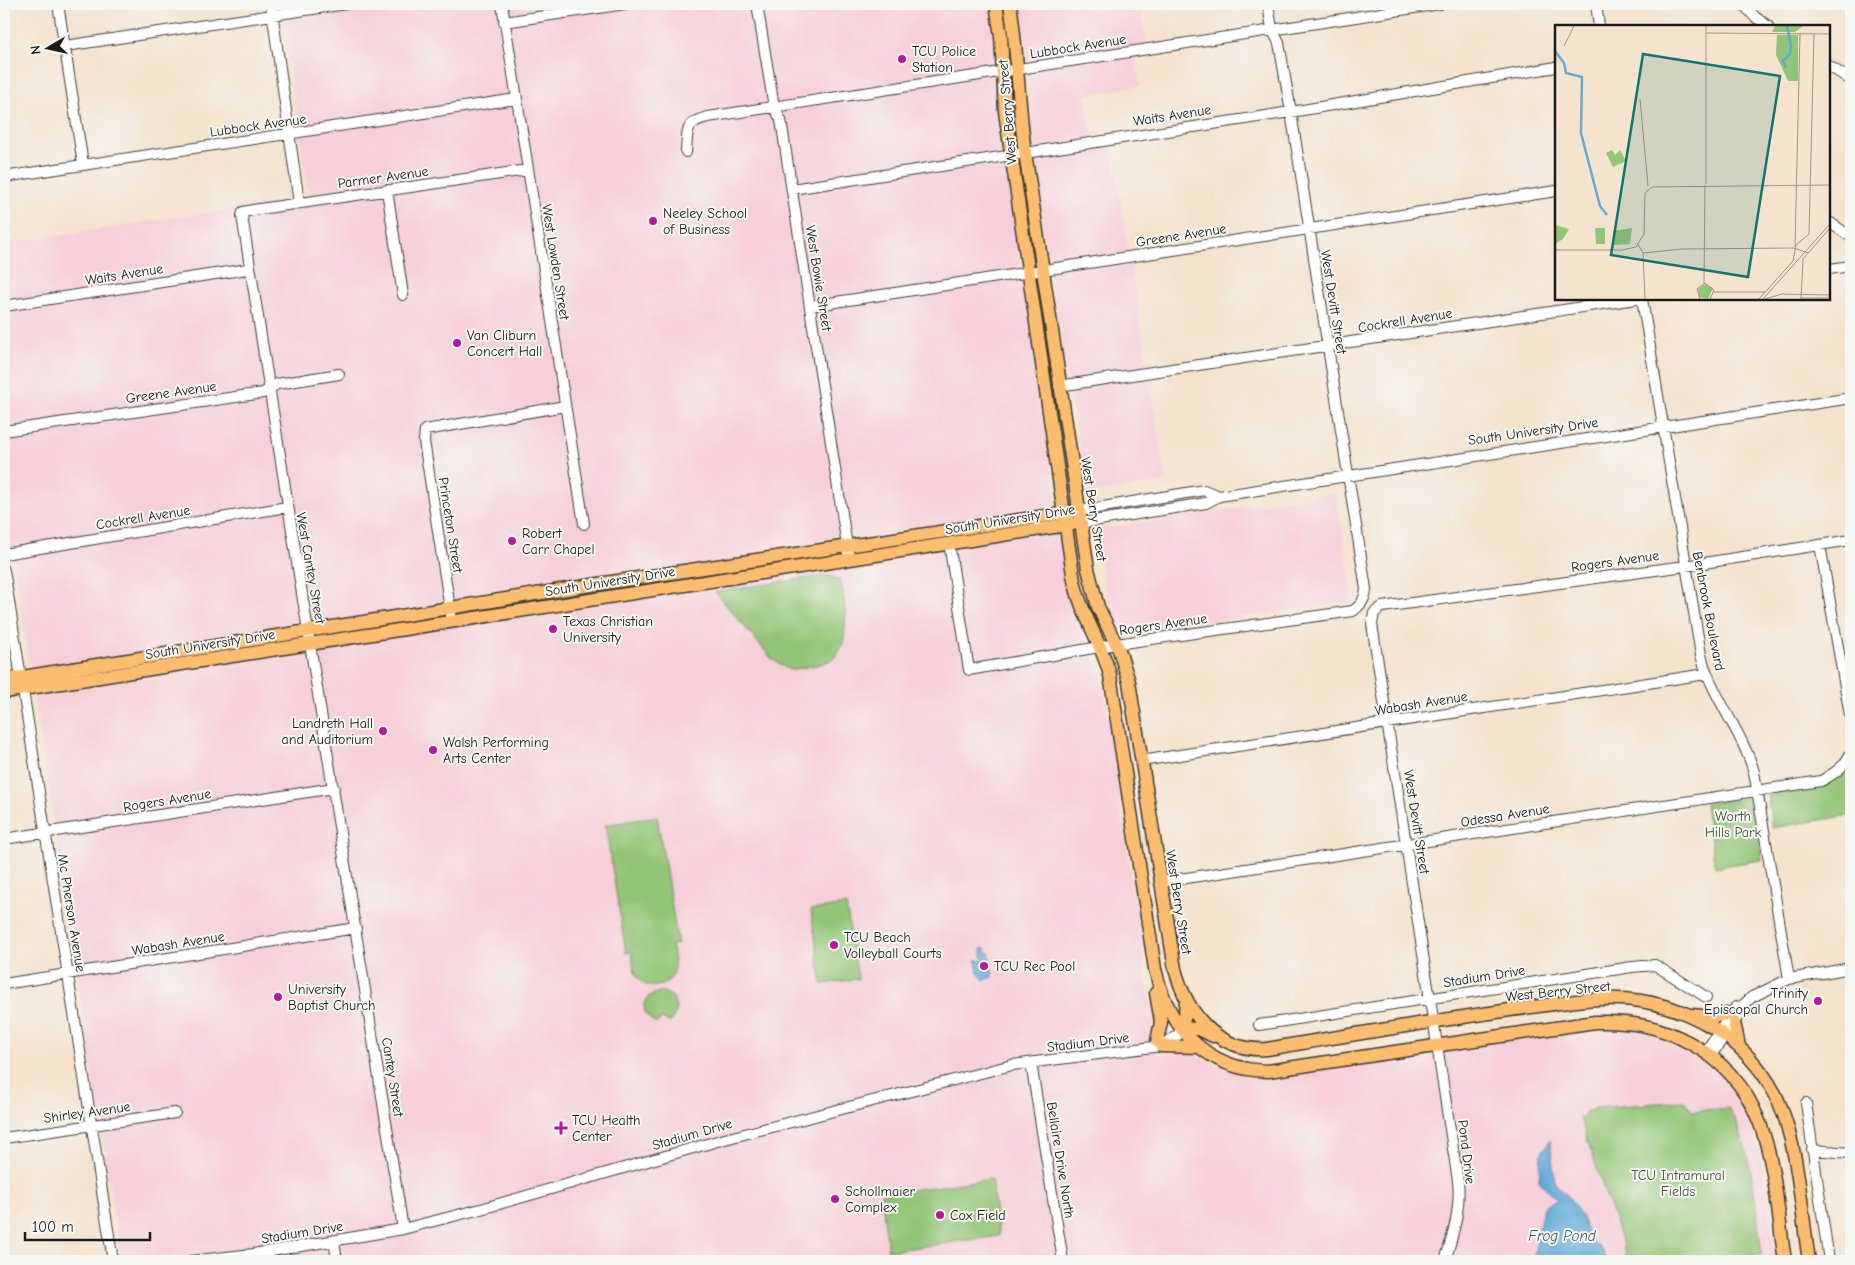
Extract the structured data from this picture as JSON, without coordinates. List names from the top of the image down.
{
  "streets": {
    "main road": ["West Berry Street", "South University Drive"],
    "street": [
      "Lubbock Avenue",
      "Waits Avenue",
      "Parmer Avenue",
      "Greene Avenue",
      "West Lowden Street",
      "West Bowie Street",
      "West Devitt Street",
      "Cockrell Avenue",
      "Princeton Street",
      "Rogers Avenue",
      "West Cantey Street",
      "Benbrook Boulevard",
      "Wabash Avenue",
      "Odessa Avenue",
      "Mc Pherson Avenue",
      "Stadium Drive",
      "Cantey Street",
      "Shirley Avenue",
      "Pond Drive",
      "Bellaire Drive North"
    ]
  },
  "crossings": [
    ["Lubbock Avenue", "West Berry Street"],
    ["Lubbock Avenue", "West Lowden Street"],
    ["Lubbock Avenue", "West Bowie Street"],
    ["Lubbock Avenue", "West Devitt Street"],
    ["West Berry Street", "Waits Avenue"],
    ["West Berry Street", "Greene Avenue"],
    ["West Berry Street", "West Devitt Street"],
    ["West Berry Street", "Cockrell Avenue"],
    ["West Berry Street", "South University Drive"],
    ["West Berry Street", "Rogers Avenue"],
    ["West Berry Street", "Wabash Avenue"],
    ["West Berry Street", "Odessa Avenue"],
    ["West Berry Street", "Stadium Drive"],
    ["West Berry Street", "Pond Drive"],
    ["Waits Avenue", "West Bowie Street"],
    ["Waits Avenue", "West Devitt Street"],
    ["Waits Avenue", "West Cantey Street"],
    ["Parmer Avenue", "West Lowden Street"],
    ["Parmer Avenue", "West Cantey Street"],
    ["Greene Avenue", "West Bowie Street"],
    ["Greene Avenue", "West Devitt Street"],
    ["Greene Avenue", "West Cantey Street"],
    ["West Lowden Street", "Princeton Street"],
    ["West Bowie Street", "South University Drive"],
    ["West Devitt Street", "Cockrell Avenue"],
    ["West Devitt Street", "South University Drive"],
    ["West Devitt Street", "Rogers Avenue"],
    ["West Devitt Street", "Wabash Avenue"],
    ["West Devitt Street", "Odessa Avenue"],
    ["West Devitt Street", "Stadium Drive"],
    ["West Devitt Street", "Pond Drive"],
    ["Cockrell Avenue", "West Cantey Street"],
    ["South University Drive", "Princeton Street"],
    ["South University Drive", "Rogers Avenue"],
    ["South University Drive", "West Cantey Street"],
    ["South University Drive", "Benbrook Boulevard"],
    ["South University Drive", "Mc Pherson Avenue"],
    ["Rogers Avenue", "West Cantey Street"],
    ["Rogers Avenue", "Benbrook Boulevard"],
    ["Rogers Avenue", "Mc Pherson Avenue"],
    ["West Cantey Street", "Wabash Avenue"],
    ["West Cantey Street", "Cantey Street"],
    ["Benbrook Boulevard", "Wabash Avenue"],
    ["Benbrook Boulevard", "Odessa Avenue"],
    ["Wabash Avenue", "Mc Pherson Avenue"],
    ["Wabash Avenue", "Cantey Street"],
    ["Mc Pherson Avenue", "Shirley Avenue"],
    ["Stadium Drive", "Cantey Street"],
    ["Stadium Drive", "Bellaire Drive North"]
  ],
  "water": ["Frog Pond"],
  "parks": ["Worth Hills Park", "TCU Intramural Fields"],
  "places": {
    "other": [
      "TCU Police Station",
      "Neeley School of Business",
      "Van Cliburn Concert Hall",
      "Robert Carr Chapel",
      "Texas Christian University",
      "Landreth Hall and Auditorium",
      "Walsh Performing Arts Center",
      "TCU Beach Volleyball Courts",
      "TCU Rec Pool",
      "University Baptist Church",
      "Trinity Episcopal Church",
      "Schollmaier Complex",
      "Cox Field"
    ],
    "health": ["TCU Health Center"]
  },
  "scale_bar": "100 m",
  "north": "left"
}
